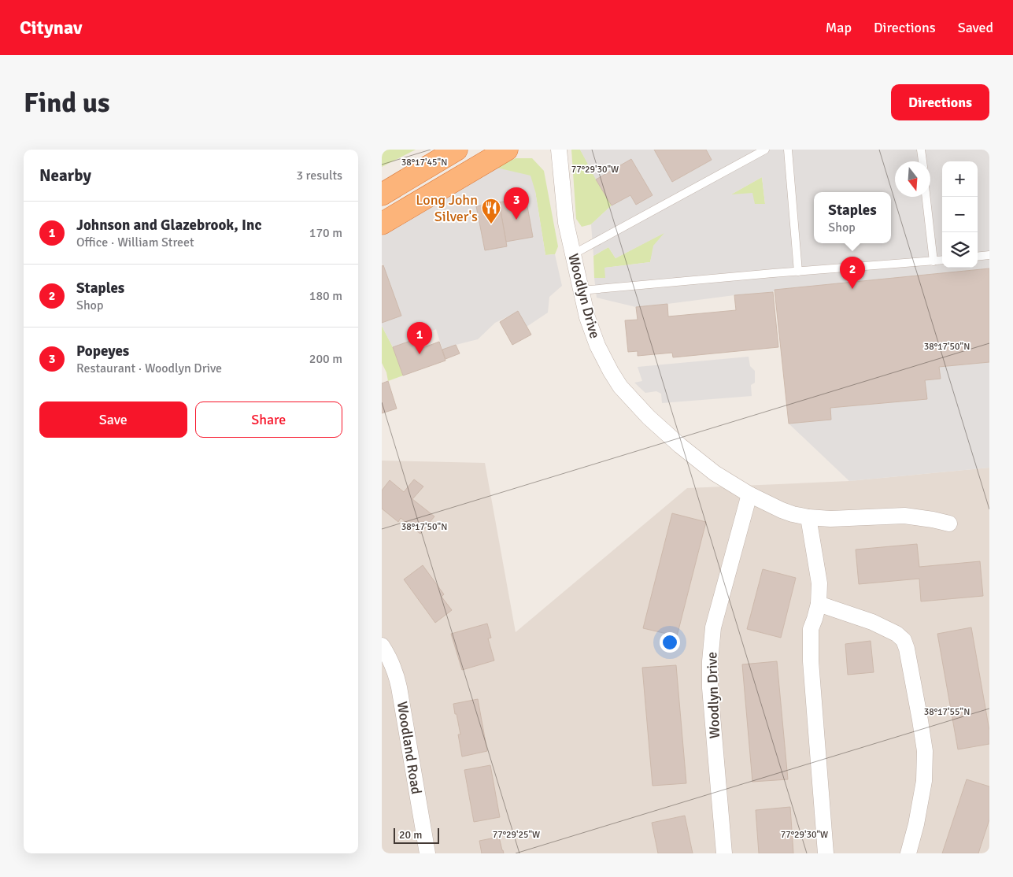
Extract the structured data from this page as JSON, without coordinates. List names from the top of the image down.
{
  "streets": {
    "street": ["Woodlyn Drive", "Woodland Road"]
  },
  "places": {
    "restaurant": ["Long John Silver's"]
  },
  "scale_bar": "20 m",
  "north": "bottom",
  "page": {
    "header": "Citynav",
    "nav": ["Map", "Directions", "Saved"],
    "buttons": [
      "Directions",
      ["Save", "Share"]
    ],
    "title": "Find us",
    "heading": ["Nearby", "3 results"],
    "map_buttons": ["+", "−"],
    "pins": ["3", "2", "1"],
    "popup": ["Staples", "Shop"],
    "list": [
      {
        "mark": "1",
        "name": "Johnson and Glazebrook, Inc",
        "note": "Office · William Street",
        "value": "170 m"
      },
      {
        "mark": "2",
        "name": "Staples",
        "note": "Shop",
        "value": "180 m"
      },
      {
        "mark": "3",
        "name": "Popeyes",
        "note": "Restaurant · Woodlyn Drive",
        "value": "200 m"
      }
    ],
    "scale": "20 m"
  },
  "coordinates": [
    "38°17'45\"N",
    "77°29'30\"W",
    "38°17'50\"N",
    "38°17'55\"N",
    "77°29'25\"W"
  ]
}
